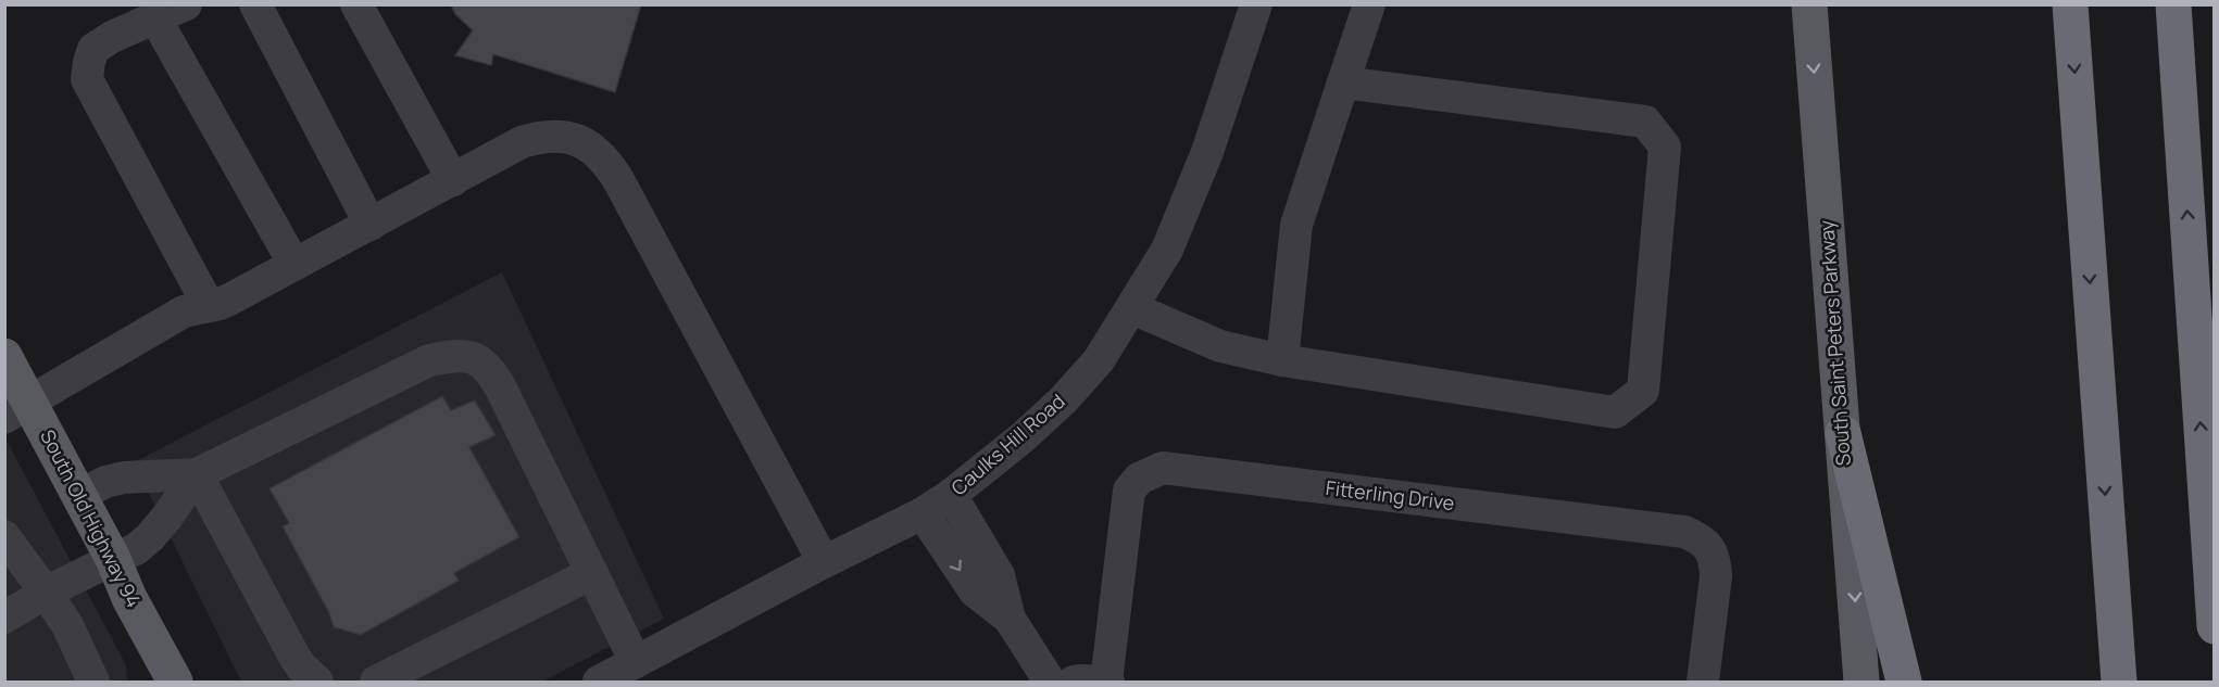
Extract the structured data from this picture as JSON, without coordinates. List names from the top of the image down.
{
  "streets": {
    "main road": ["South Saint Peters Parkway", "South Old Highway 94"],
    "street": ["Caulks Hill Road", "Fitterling Drive"]
  },
  "one_way": ["South Saint Peters Parkway"]
}
